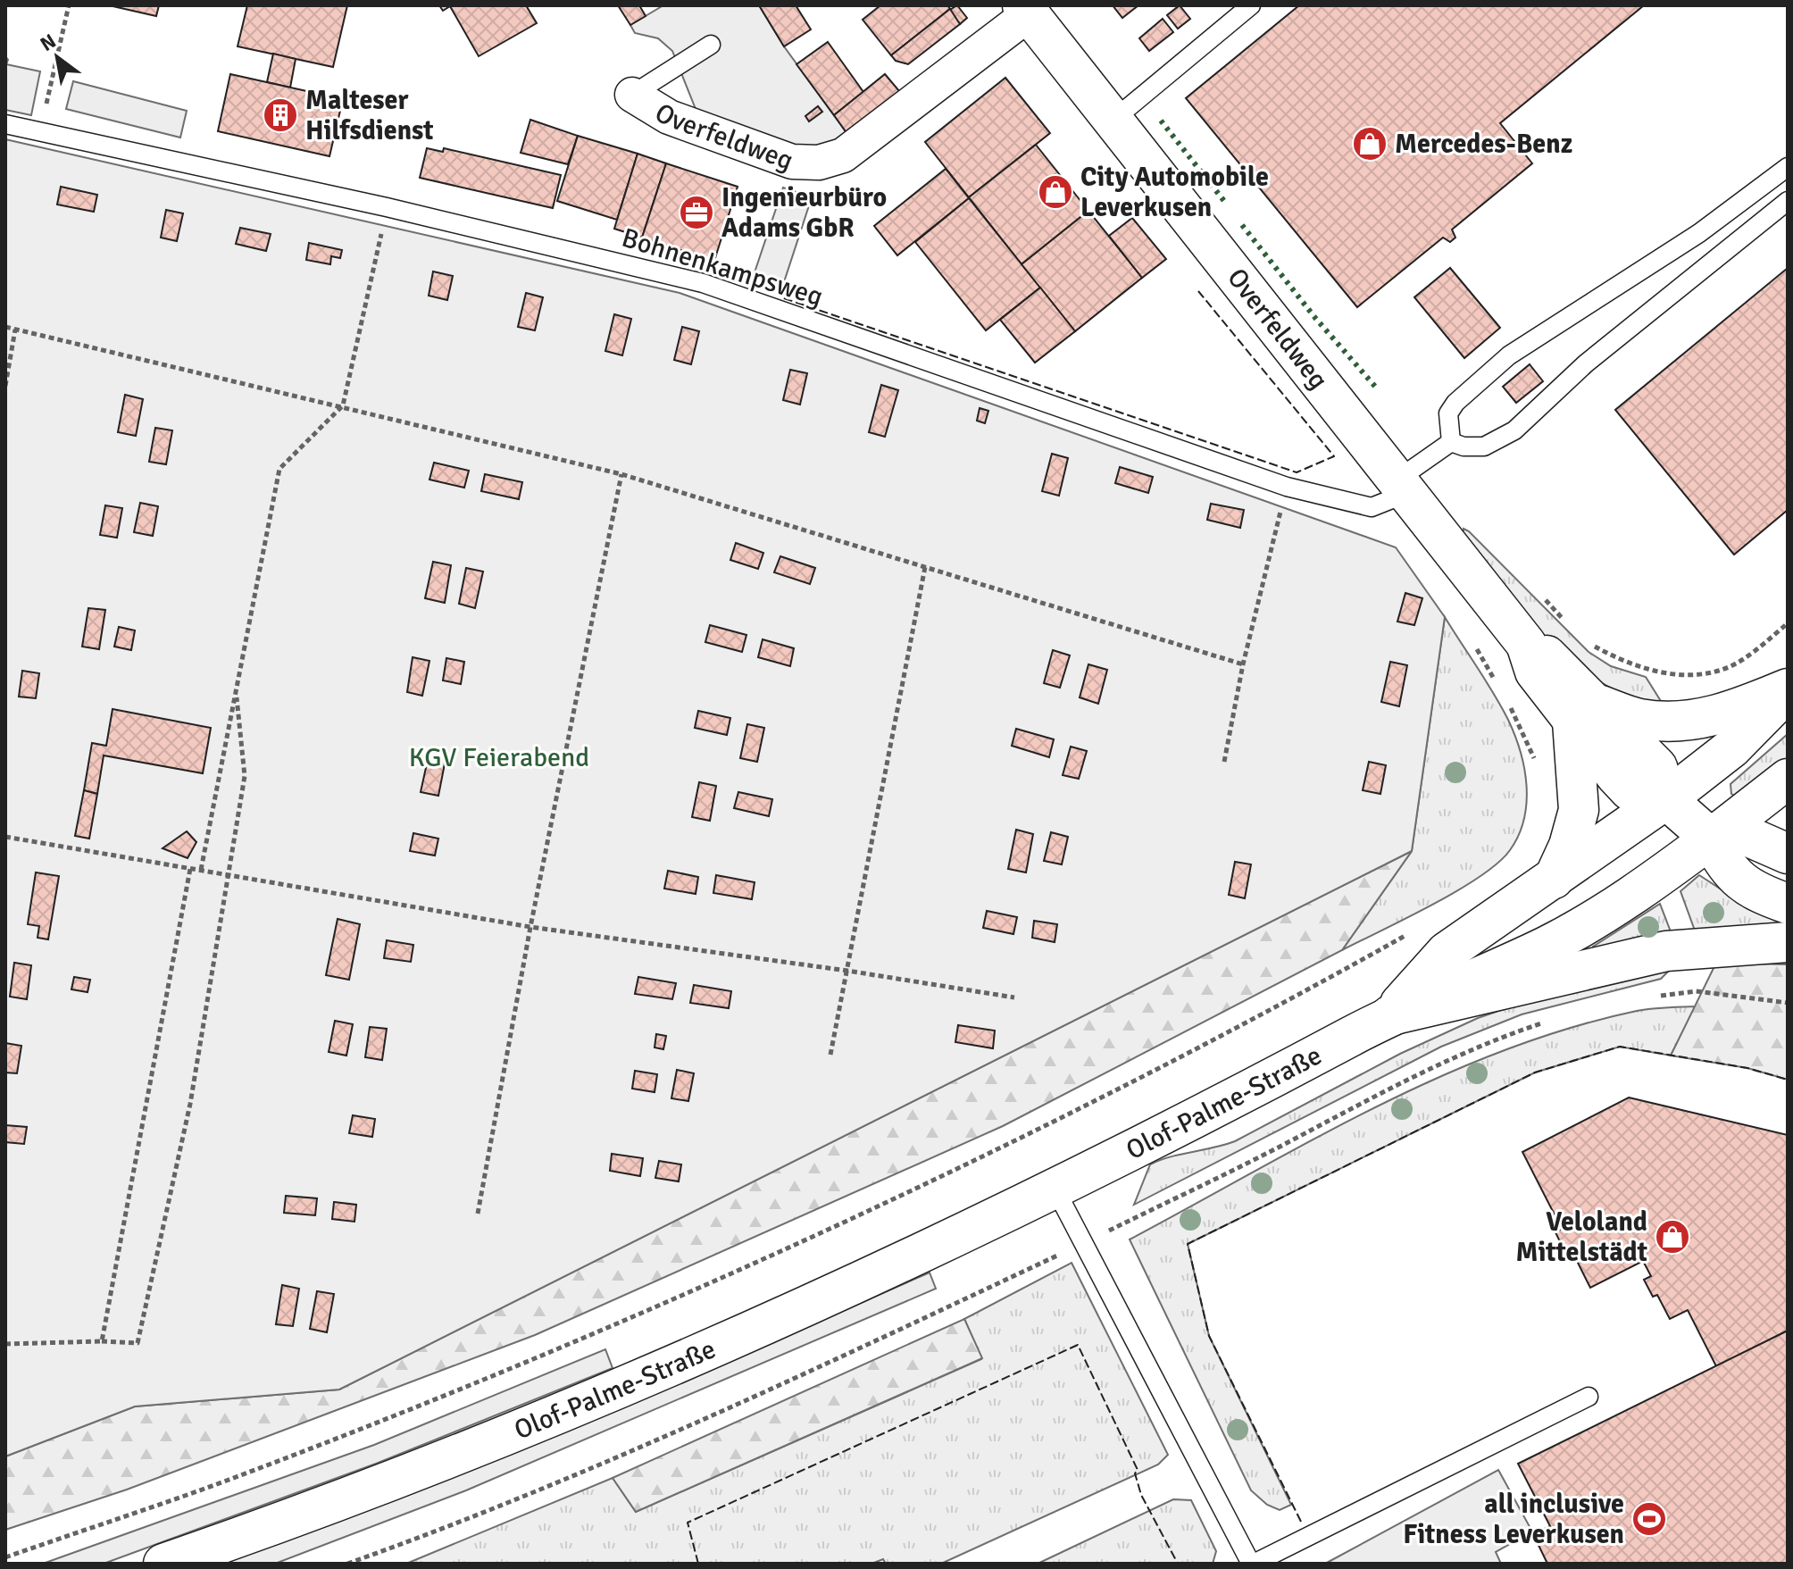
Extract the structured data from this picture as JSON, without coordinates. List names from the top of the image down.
{
  "streets": {
    "main road": ["Overfeldweg", "Olof-Palme-Straße"],
    "lane": ["Bohnenkampsweg"]
  },
  "crossings": [
    ["Overfeldweg", "Bohnenkampsweg"],
    ["Overfeldweg", "Olof-Palme-Straße"]
  ],
  "parks": ["KGV Feierabend"],
  "places": {
    "building": ["Malteser Hilfsdienst"],
    "shop": ["Mercedes-Benz", "City Automobile Leverkusen", "Veloland Mittelstädt"],
    "office": ["Ingenieurbüro Adams GbR"],
    "sports": ["all inclusive Fitness Leverkusen"]
  },
  "north": "top left"
}
